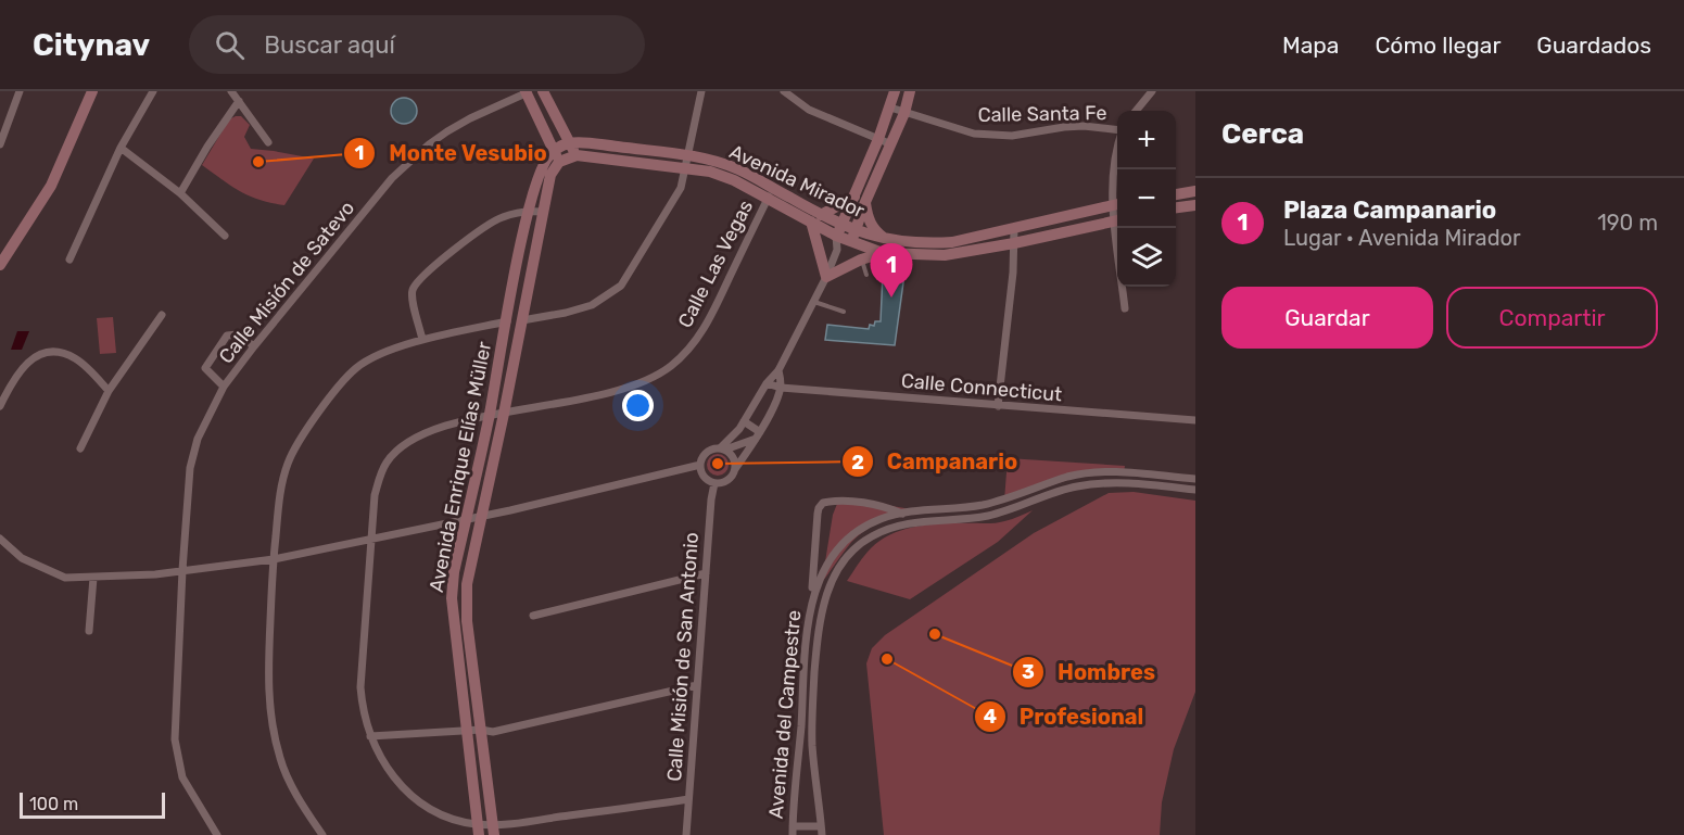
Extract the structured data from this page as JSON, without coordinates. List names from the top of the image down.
{
  "streets": {
    "main road": ["Avenida Mirador", "Avenida Enrique Elías Müller"],
    "street": [
      "Calle Santa Fe",
      "Calle Las Vegas",
      "Calle Misión de Satevo",
      "Calle Connecticut",
      "Calle Misión de San Antonio",
      "Avenida del Campestre"
    ]
  },
  "crossings": [
    ["Avenida Mirador", "Calle Las Vegas"],
    ["Avenida Mirador", "Avenida Enrique Elías Müller"],
    ["Calle Las Vegas", "Avenida Enrique Elías Müller"],
    ["Calle Las Vegas", "Calle Misión de San Antonio"]
  ],
  "places": [
    "Monte Vesubio",
    "Campanario",
    "Hombres",
    "Profesional"
  ],
  "scale_bar": "100 m",
  "page": {
    "header": "Citynav",
    "search": "Buscar aquí",
    "nav": ["Mapa", "Cómo llegar", "Guardados"],
    "heading": "Cerca",
    "map_buttons": ["+", "−"],
    "list": [
      {
        "mark": "1",
        "name": "Plaza Campanario",
        "note": "Lugar · Avenida Mirador",
        "value": "190 m"
      }
    ],
    "pins": "1",
    "buttons": ["Guardar", "Compartir"],
    "scale": "100 m"
  }
}
